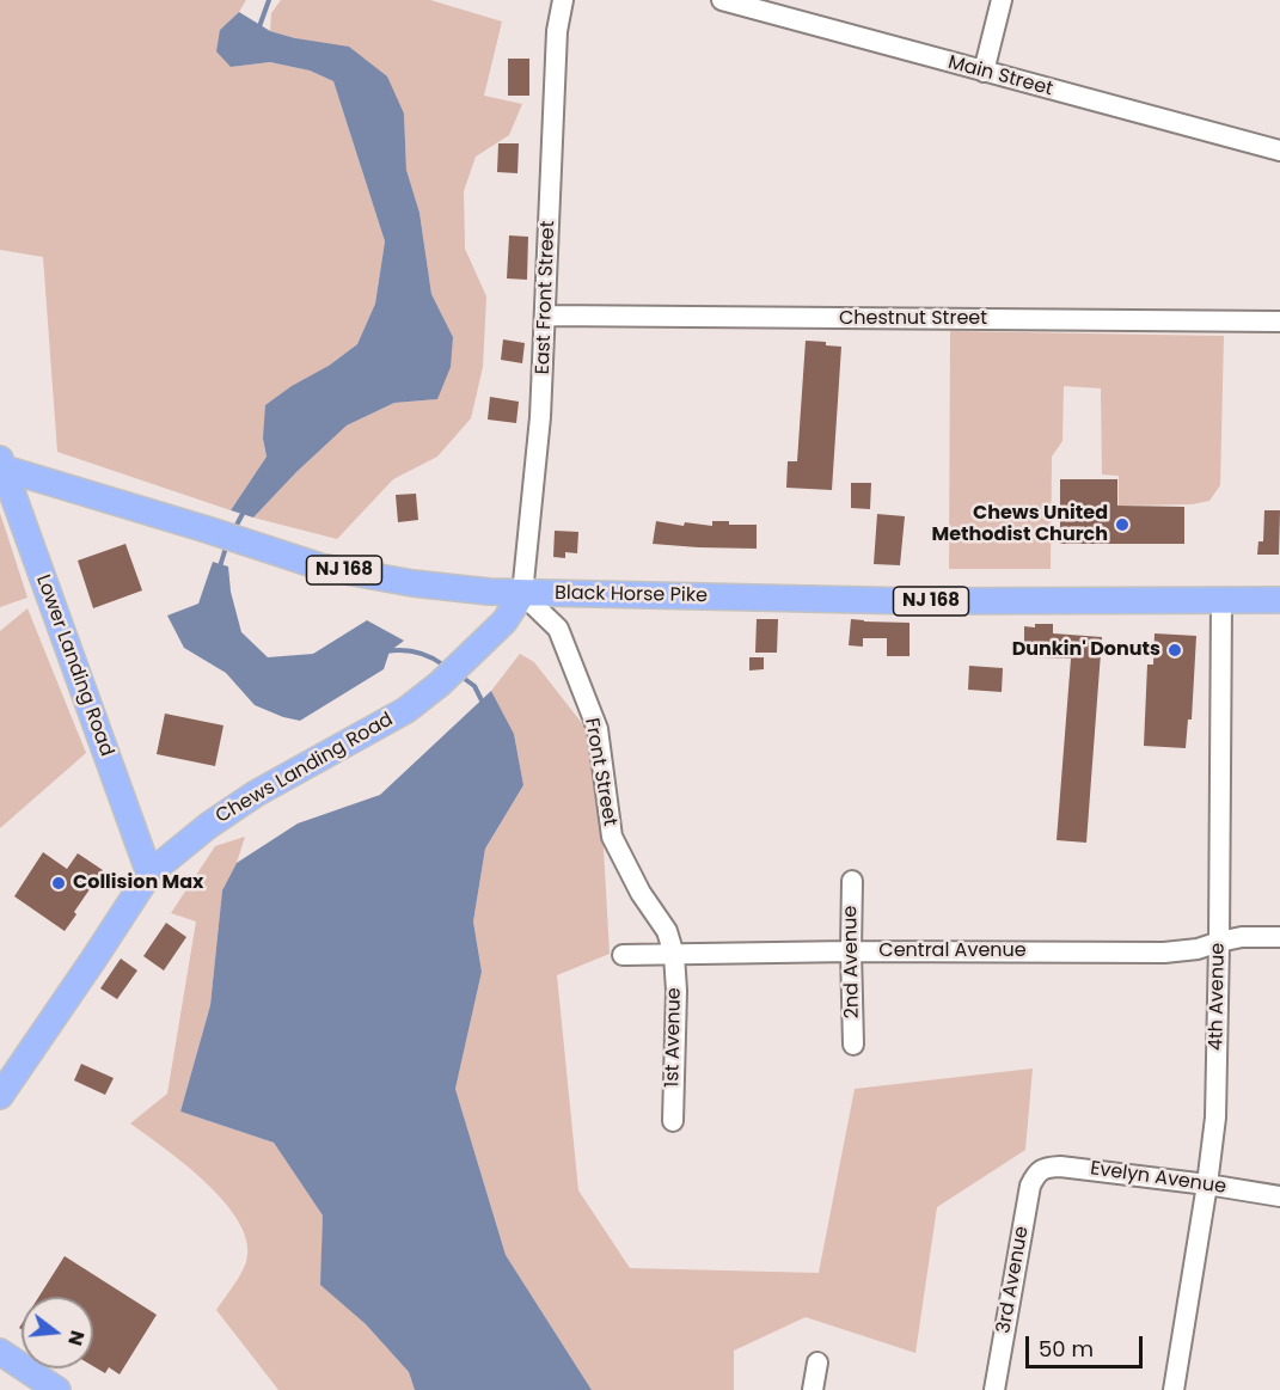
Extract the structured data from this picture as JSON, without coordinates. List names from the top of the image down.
{
  "streets": {
    "main road": [
      "NJ 168",
      "Black Horse Pike",
      "Lower Landing Road",
      "Chews Landing Road"
    ],
    "street": [
      "Main Street",
      "East Front Street",
      "Chestnut Street",
      "Front Street",
      "Central Avenue",
      "2nd Avenue",
      "4th Avenue",
      "1st Avenue",
      "Evelyn Avenue",
      "3rd Avenue"
    ]
  },
  "crossings": [
    ["East Front Street", "Chestnut Street"],
    ["East Front Street", "Black Horse Pike"],
    ["East Front Street", "Chews Landing Road"],
    ["East Front Street", "Front Street"],
    ["Black Horse Pike", "Lower Landing Road"],
    ["Black Horse Pike", "Chews Landing Road"],
    ["Black Horse Pike", "Front Street"],
    ["Black Horse Pike", "4th Avenue"],
    ["Lower Landing Road", "Chews Landing Road"],
    ["Chews Landing Road", "Front Street"],
    ["Front Street", "Central Avenue"],
    ["Front Street", "1st Avenue"],
    ["Central Avenue", "2nd Avenue"],
    ["Central Avenue", "4th Avenue"],
    ["Central Avenue", "1st Avenue"],
    ["4th Avenue", "Evelyn Avenue"],
    ["Evelyn Avenue", "3rd Avenue"]
  ],
  "places": ["Chews United Methodist Church", "Dunkin' Donuts", "Collision Max"],
  "scale_bar": "50 m",
  "north": "right"
}
